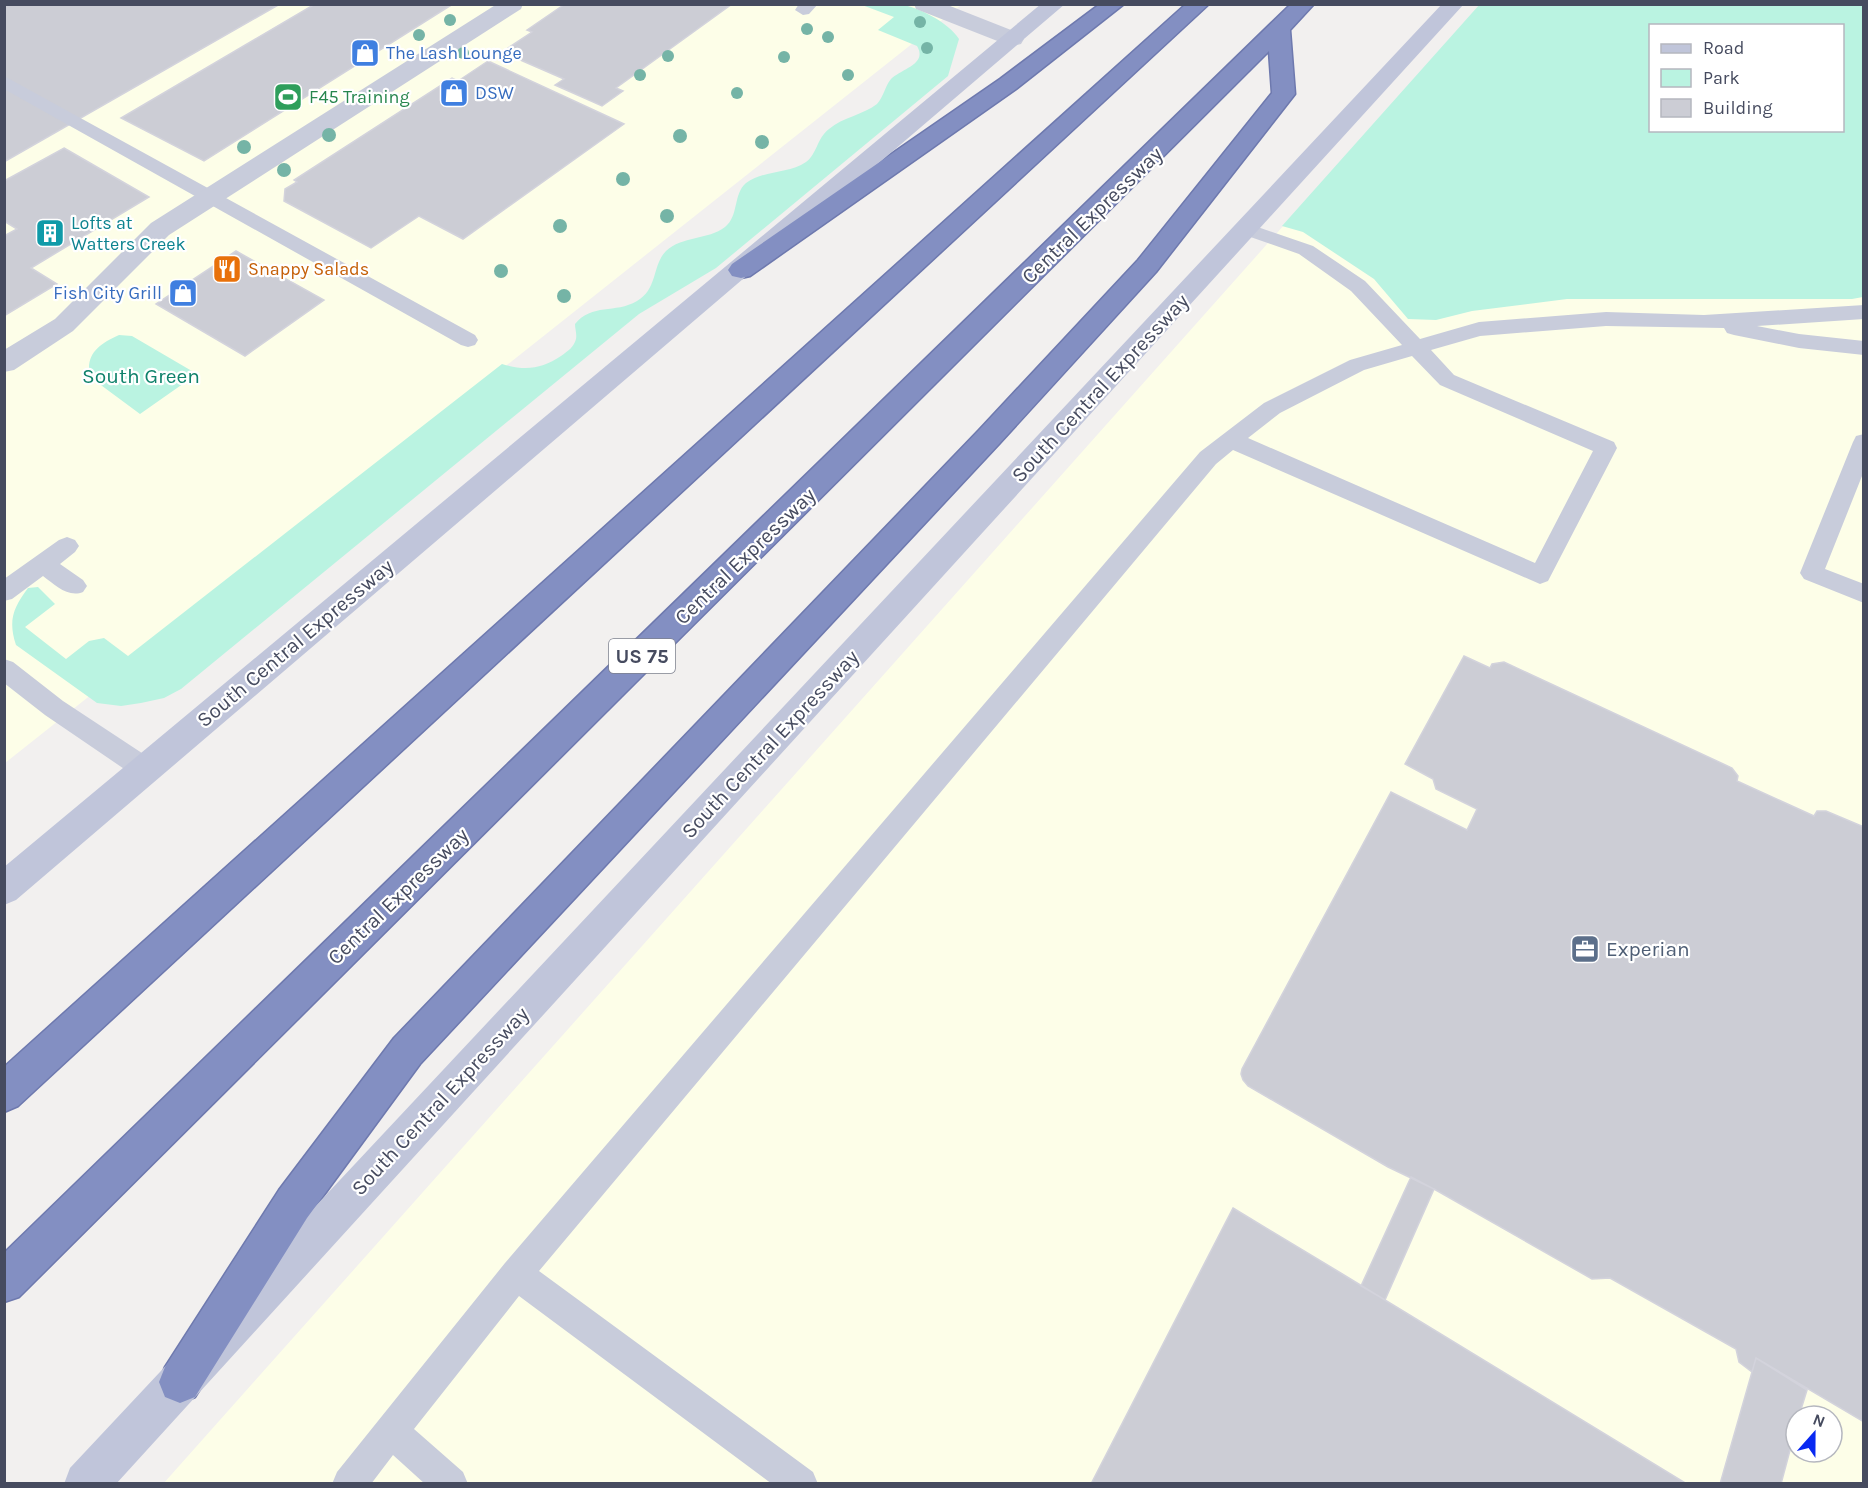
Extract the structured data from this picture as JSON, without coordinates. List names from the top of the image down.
{
  "streets": {
    "highway": ["Central Expressway", "US 75"],
    "main road": ["South Central Expressway"]
  },
  "parks": ["South Green"],
  "places": {
    "shop": ["The Lash Lounge", "DSW", "Fish City Grill"],
    "sports": ["F45 Training"],
    "building": ["Lofts at Watters Creek"],
    "restaurant": ["Snappy Salads"],
    "office": ["Experian"]
  },
  "legend": ["Road", "Park", "Building"],
  "north": "top"
}
